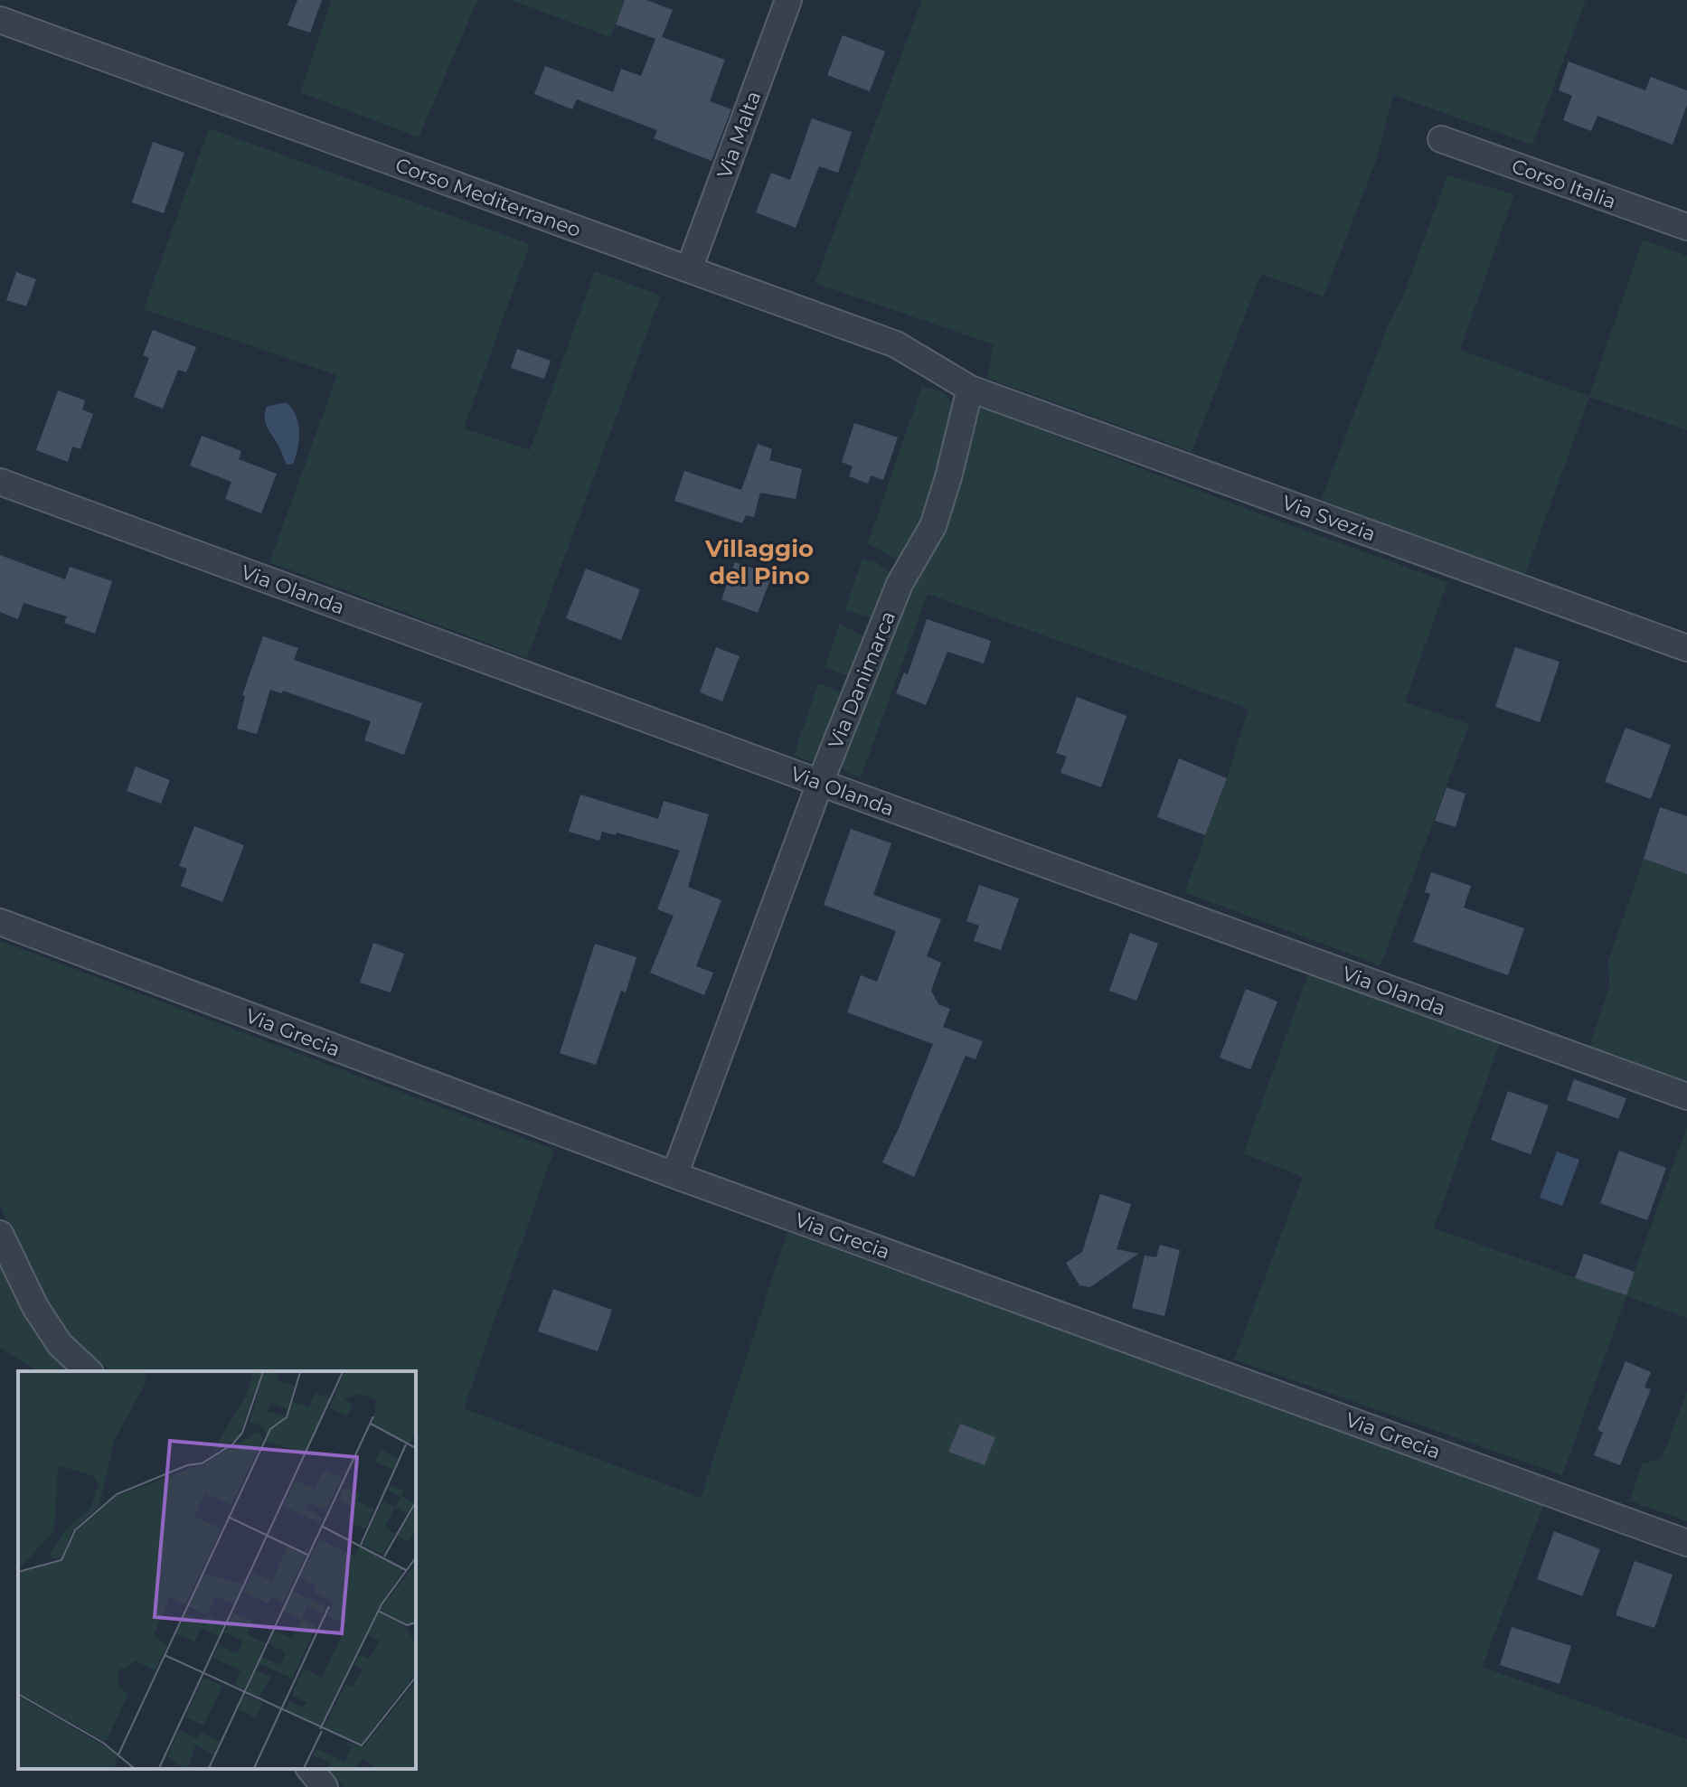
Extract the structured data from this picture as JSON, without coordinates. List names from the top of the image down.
{
  "streets": {
    "street": [
      "Via Malta",
      "Corso Italia",
      "Corso Mediterraneo",
      "Via Svezia",
      "Via Olanda",
      "Via Danimarca",
      "Via Grecia"
    ]
  },
  "crossings": [
    ["Via Malta", "Corso Mediterraneo"],
    ["Corso Mediterraneo", "Via Svezia"],
    ["Corso Mediterraneo", "Via Danimarca"],
    ["Via Svezia", "Via Danimarca"],
    ["Via Olanda", "Via Danimarca"],
    ["Via Danimarca", "Via Grecia"]
  ],
  "districts": ["Villaggio del Pino"]
}
